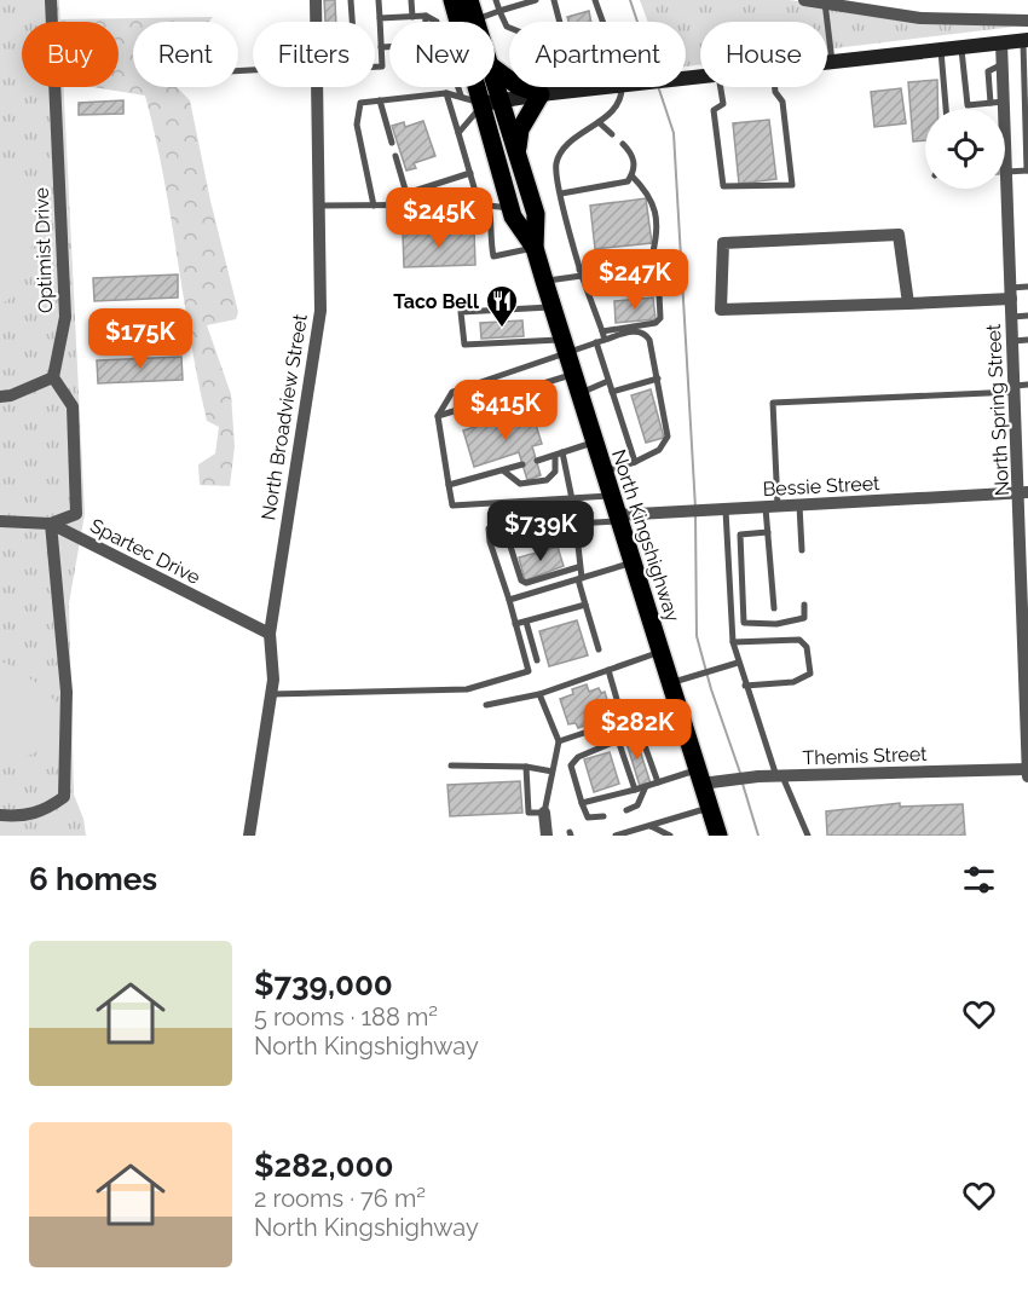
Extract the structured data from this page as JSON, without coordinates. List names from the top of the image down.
{
  "streets": {
    "main road": ["North Kingshighway"],
    "street": [
      "Optimist Drive",
      "North Spring Street",
      "North Broadview Street",
      "Bessie Street",
      "Spartec Drive",
      "Themis Street"
    ]
  },
  "crossings": [
    ["North Spring Street", "Bessie Street"],
    ["North Spring Street", "Themis Street"],
    ["North Broadview Street", "Spartec Drive"],
    ["Bessie Street", "North Kingshighway"],
    ["North Kingshighway", "Themis Street"]
  ],
  "places": {
    "restaurant": ["Taco Bell"]
  },
  "page": {
    "chip": [
      "Buy",
      "Rent",
      "Filters",
      "New",
      "Apartment",
      "House"
    ],
    "price": [
      "$245K",
      "$247K",
      "$175K",
      "$415K",
      "$739K",
      "$282K"
    ],
    "heading": "6 homes",
    "list": [
      {
        "name": "$739,000",
        "note": "5 rooms · 188 m² · North Kingshighway"
      },
      {
        "name": "$282,000",
        "note": "2 rooms · 76 m² · North Kingshighway"
      }
    ]
  }
}
